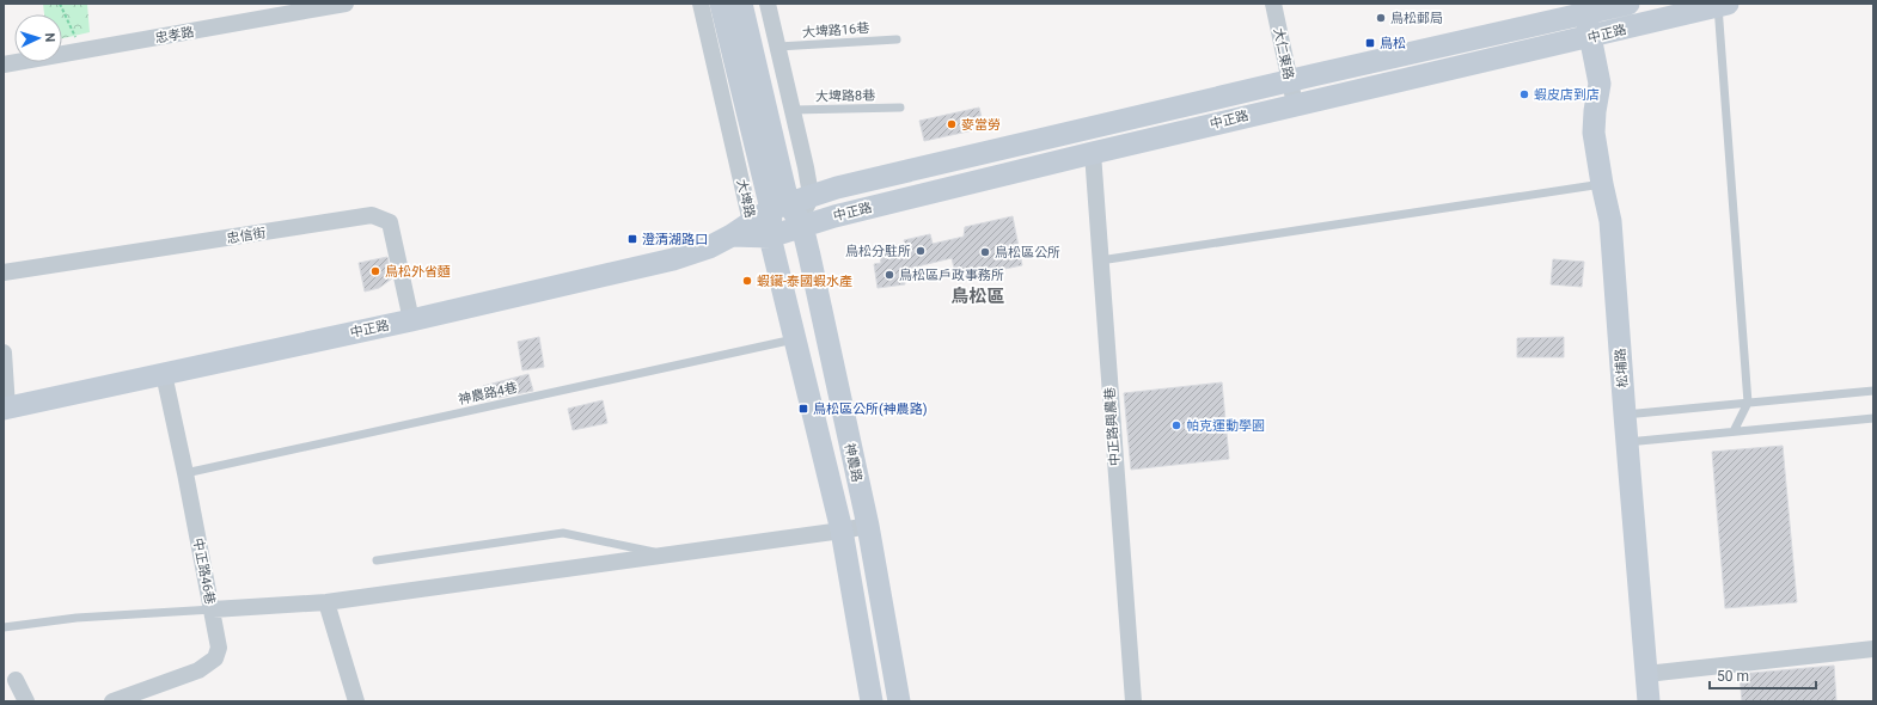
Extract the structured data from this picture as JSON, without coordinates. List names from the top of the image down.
{
  "streets": {
    "main road": [
      "中正路",
      "大埤路",
      "松埔路",
      "神農路"
    ],
    "street": [
      "忠孝路",
      "大仁東路",
      "忠信街",
      "中正路興農巷",
      "中正路46巷"
    ],
    "lane": ["大埤路16巷", "大埤路8巷", "神農路4巷"]
  },
  "crossings": [
    ["中正路", "大仁東路"],
    ["中正路", "大埤路"],
    ["中正路", "忠信街"],
    ["中正路", "松埔路"],
    ["中正路", "中正路興農巷"],
    ["中正路", "神農路"],
    ["中正路", "中正路46巷"],
    ["大埤路", "神農路"],
    ["神農路4巷", "神農路"],
    ["神農路4巷", "中正路46巷"]
  ],
  "districts": ["鳥松區"],
  "places": {
    "other": [
      "鳥松郵局",
      "蝦皮店到店",
      "麥當勞",
      "鳥松分駐所",
      "鳥松區公所",
      "鳥松外省麵",
      "鳥松區戶政事務所",
      "蝦鑶-泰國蝦水產",
      "帕克運動學園"
    ],
    "transit": ["鳥松", "澄清湖路口", "鳥松區公所(神農路)"]
  },
  "scale_bar": "50 m",
  "north": "right"
}
